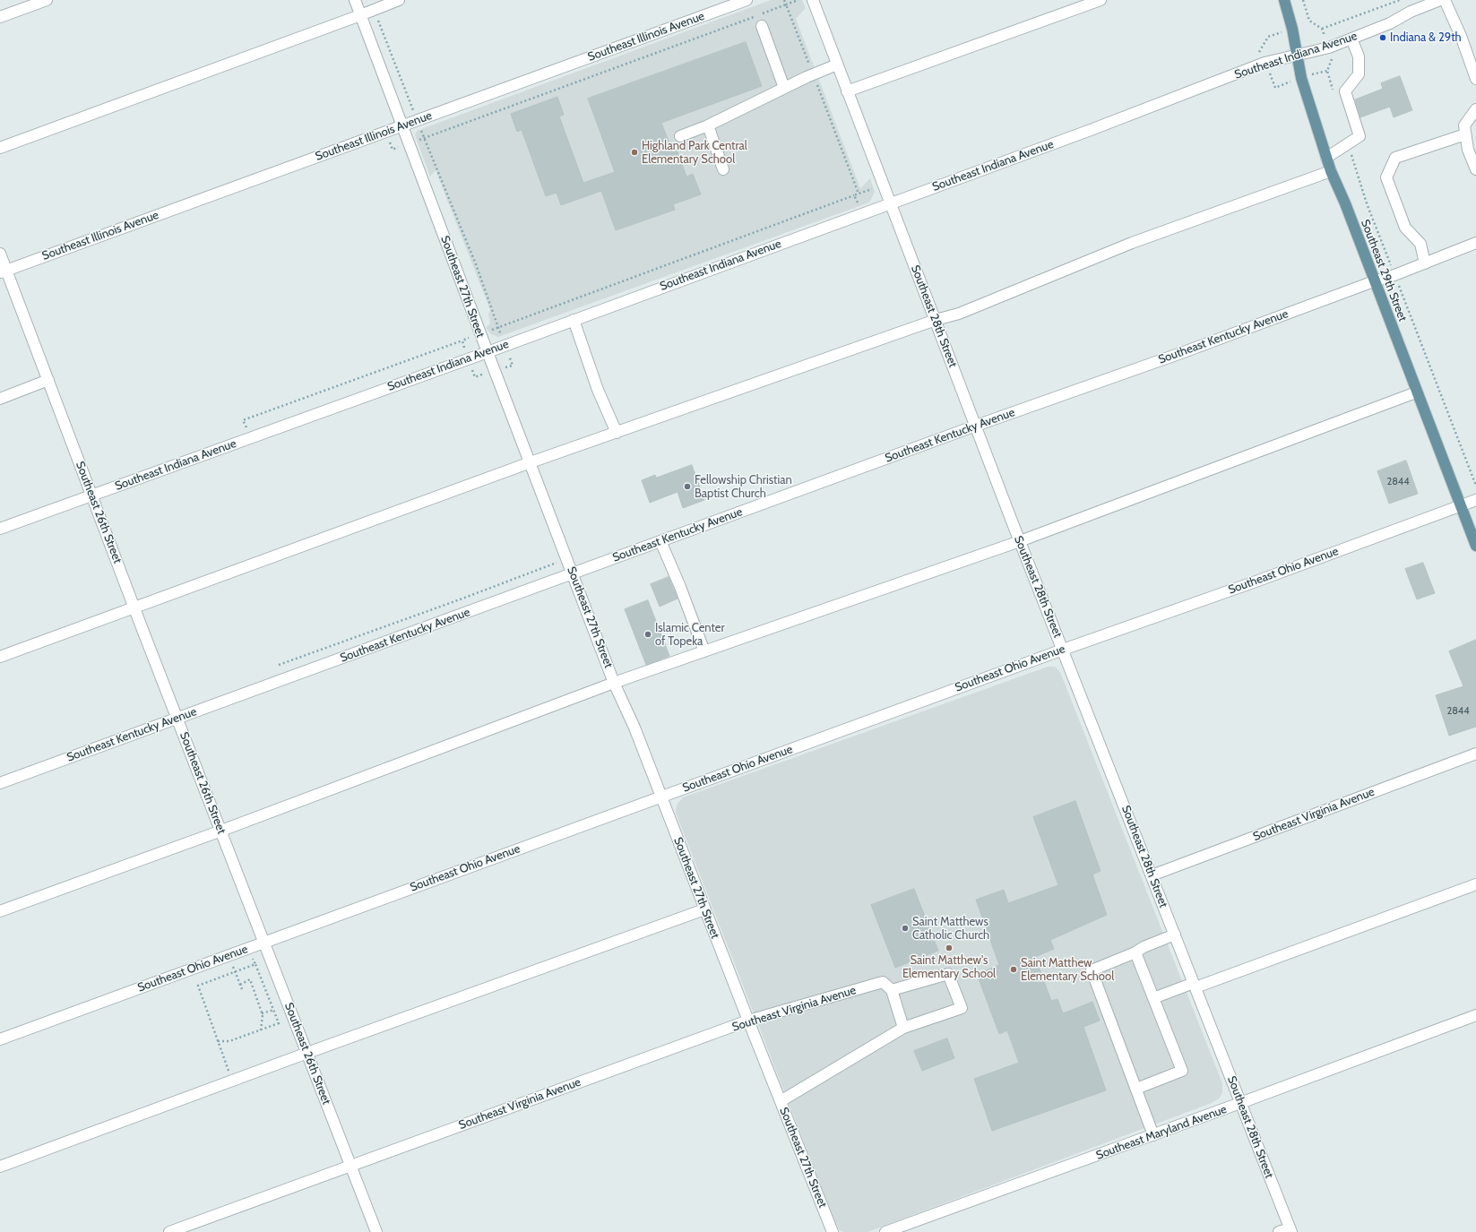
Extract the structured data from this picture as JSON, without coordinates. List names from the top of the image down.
{
  "streets": {
    "main road": ["Southeast 29th Street"],
    "street": [
      "Southeast Illinois Avenue",
      "Southeast Indiana Avenue",
      "Southeast 27th Street",
      "Southeast 28th Street",
      "Southeast Kentucky Avenue",
      "Southeast 26th Street",
      "Southeast Ohio Avenue",
      "Southeast Virginia Avenue",
      "Southeast Maryland Avenue"
    ]
  },
  "crossings": [
    ["Southeast Illinois Avenue", "Southeast 27th Street"],
    ["Southeast Illinois Avenue", "Southeast 26th Street"],
    ["Southeast Indiana Avenue", "Southeast 29th Street"],
    ["Southeast Indiana Avenue", "Southeast 27th Street"],
    ["Southeast Indiana Avenue", "Southeast 28th Street"],
    ["Southeast Indiana Avenue", "Southeast 26th Street"],
    ["Southeast 29th Street", "Southeast Kentucky Avenue"],
    ["Southeast 29th Street", "Southeast Ohio Avenue"],
    ["Southeast 27th Street", "Southeast Kentucky Avenue"],
    ["Southeast 27th Street", "Southeast Ohio Avenue"],
    ["Southeast 27th Street", "Southeast Virginia Avenue"],
    ["Southeast 28th Street", "Southeast Kentucky Avenue"],
    ["Southeast 28th Street", "Southeast Ohio Avenue"],
    ["Southeast 28th Street", "Southeast Virginia Avenue"],
    ["Southeast 28th Street", "Southeast Maryland Avenue"],
    ["Southeast Kentucky Avenue", "Southeast 26th Street"],
    ["Southeast 26th Street", "Southeast Ohio Avenue"],
    ["Southeast 26th Street", "Southeast Virginia Avenue"]
  ],
  "places": [
    "Indiana & 29th",
    "Highland Park Central Elementary School",
    "Fellowship Christian Baptist Church",
    "Islamic Center of Topeka",
    "Saint Matthews Catholic Church",
    "Saint Matthew's Elementary School",
    "Saint Matthew Elementary School"
  ],
  "house_numbers": ["2844", "2844"]
}
